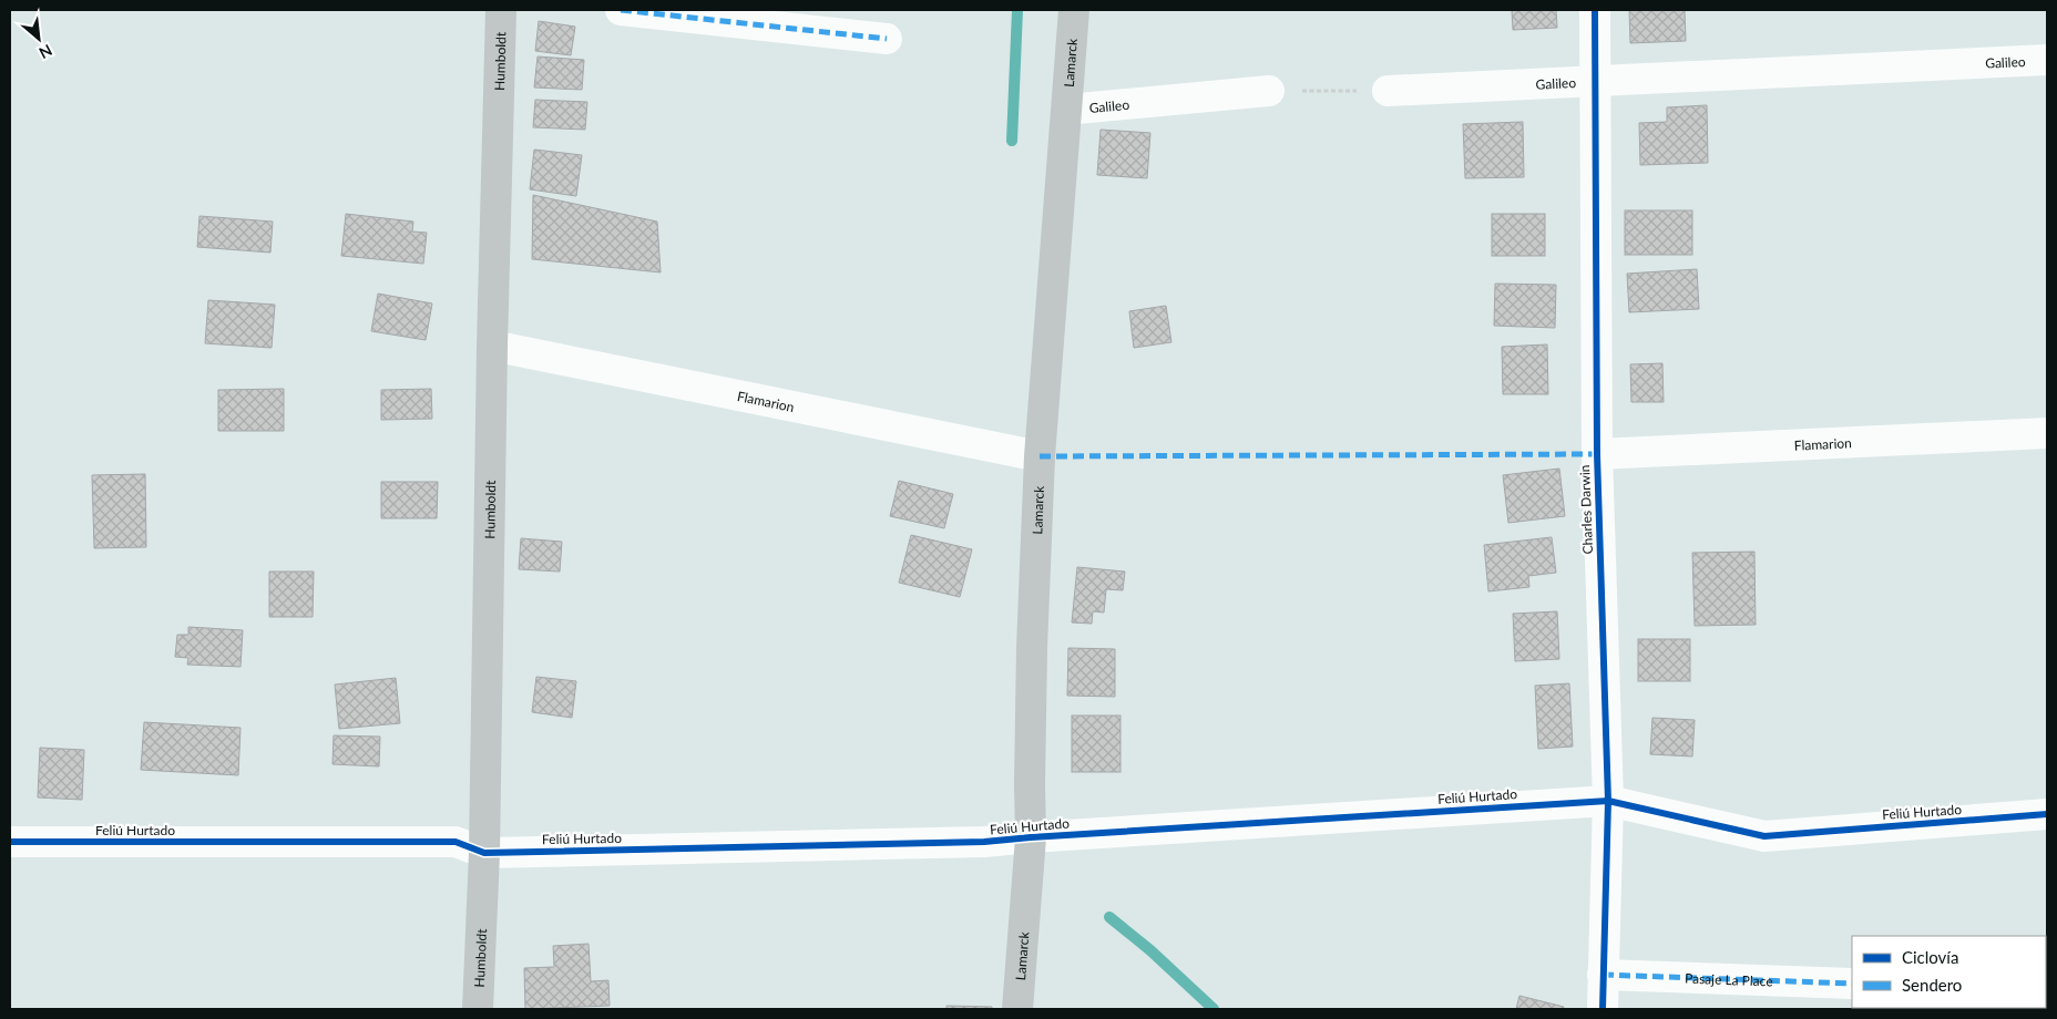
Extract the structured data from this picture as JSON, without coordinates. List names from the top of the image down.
{
  "streets": {
    "main road": ["Humboldt", "Lamarck"],
    "street": [
      "Galileo",
      "Flamarion",
      "Charles Darwin",
      "Feliú Hurtado",
      "Pasaje La Place"
    ]
  },
  "crossings": [
    ["Humboldt", "Flamarion"],
    ["Humboldt", "Feliú Hurtado"],
    ["Lamarck", "Galileo"],
    ["Lamarck", "Flamarion"],
    ["Lamarck", "Feliú Hurtado"],
    ["Galileo", "Charles Darwin"],
    ["Flamarion", "Charles Darwin"],
    ["Charles Darwin", "Feliú Hurtado"],
    ["Charles Darwin", "Pasaje La Place"]
  ],
  "legend": ["Ciclovía", "Sendero"],
  "north": "bottom right"
}
